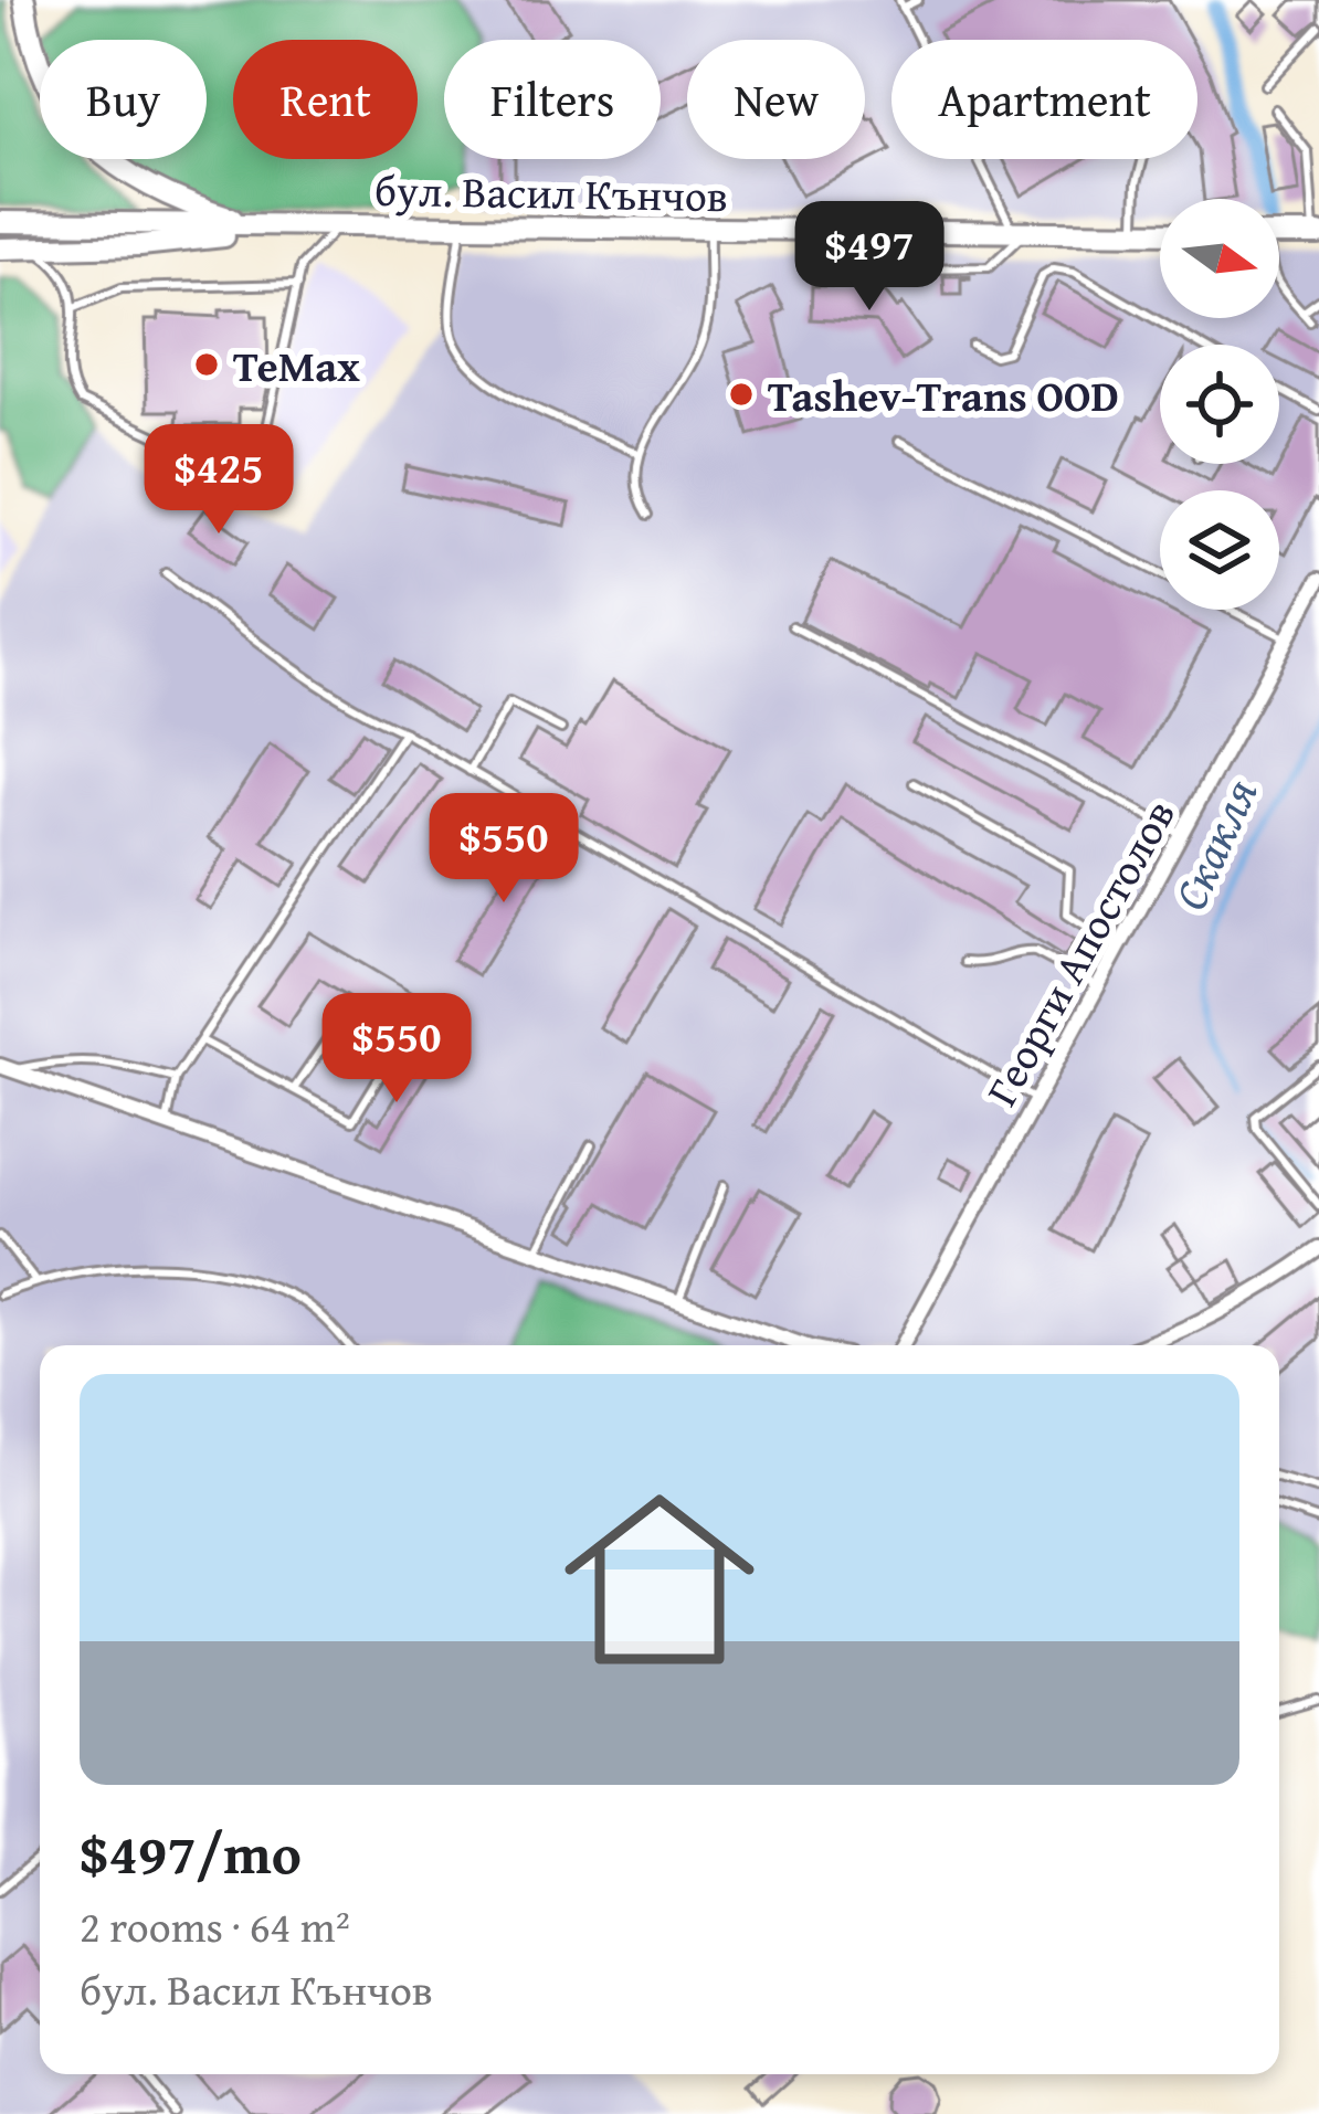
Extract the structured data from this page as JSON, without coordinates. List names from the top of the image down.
{
  "streets": {
    "main road": ["бул. Васил Кънчов"],
    "street": ["Георги Апостолов"]
  },
  "water": ["Скакля"],
  "places": ["TeMax", "Tashev-Trans OOD"],
  "north": "right",
  "page": {
    "chip": [
      "Buy",
      "Rent",
      "Filters",
      "New",
      "Apartment"
    ],
    "price": [
      "$497",
      "$425",
      "$550",
      "$550"
    ],
    "list": [
      {
        "name": "$497/mo",
        "note": "2 rooms · 64 m² · бул. Васил Кънчов"
      }
    ]
  }
}
